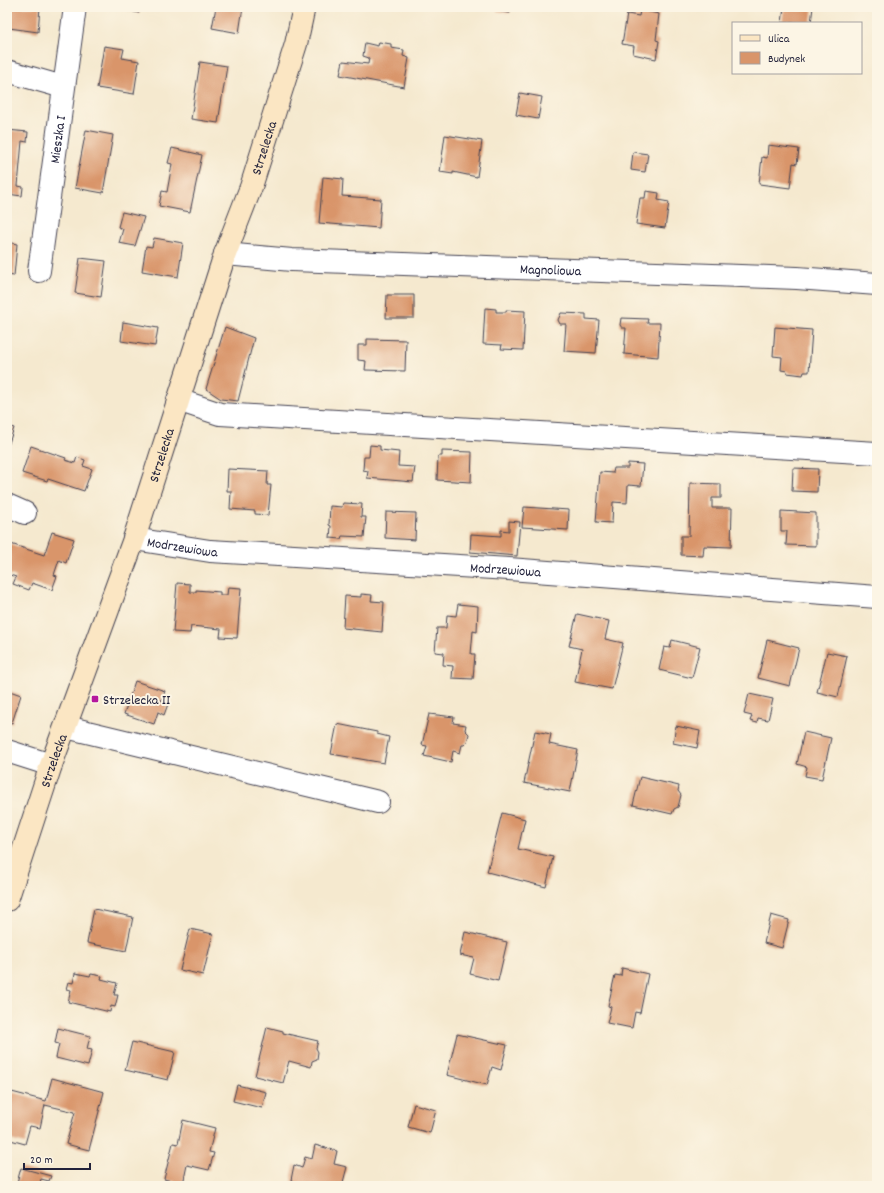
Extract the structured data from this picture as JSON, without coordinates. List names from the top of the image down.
{
  "streets": {
    "street": [
      "Mieszka I",
      "Strzelecka",
      "Magnoliowa",
      "Modrzewiowa"
    ]
  },
  "crossings": [
    ["Strzelecka", "Magnoliowa"],
    ["Strzelecka", "Modrzewiowa"]
  ],
  "places": {
    "transit": ["Strzelecka II"]
  },
  "legend": ["Ulica", "Budynek"],
  "scale_bar": "20 m"
}
